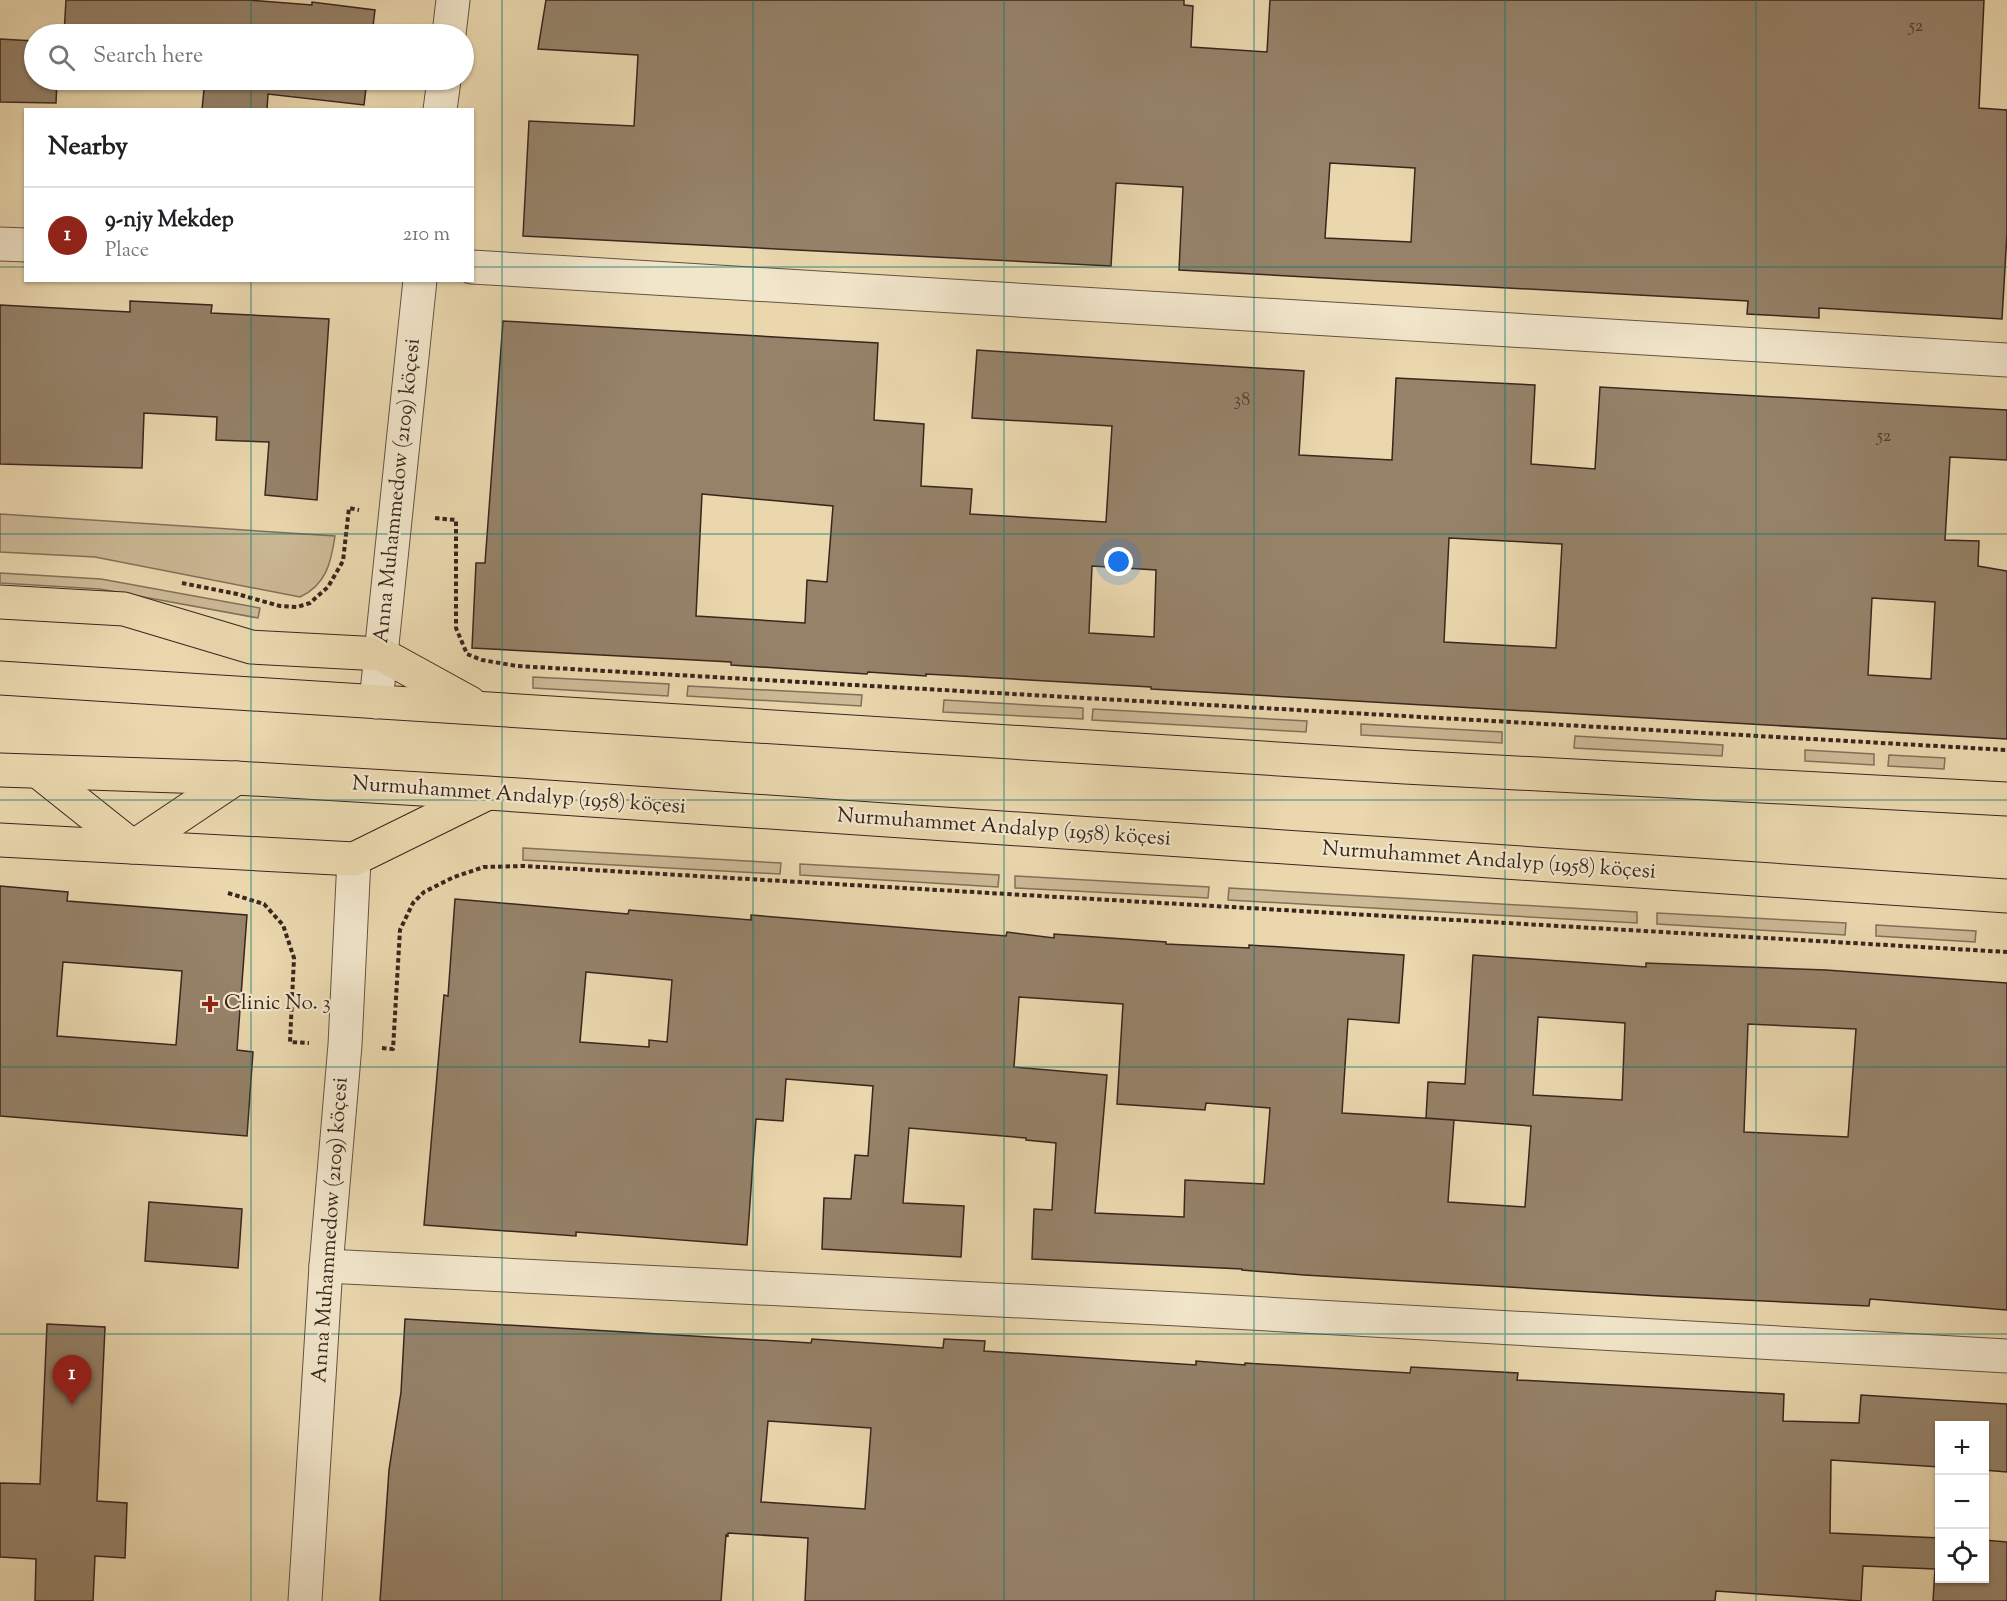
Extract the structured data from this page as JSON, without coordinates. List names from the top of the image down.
{
  "streets": {
    "main road": ["Nurmuhammet Andalyp (1958) köçesi"],
    "street": ["Anna Muhammedow (2109) köçesi"]
  },
  "places": {
    "health": ["Clinic No. 3"]
  },
  "house_numbers": ["52", "38", "52"],
  "page": {
    "search": "Search here",
    "heading": "Nearby",
    "list": [
      {
        "mark": "1",
        "name": "9-njy Mekdep",
        "note": "Place",
        "value": "210 m"
      }
    ],
    "pins": "1",
    "map_buttons": ["+", "−"]
  }
}
